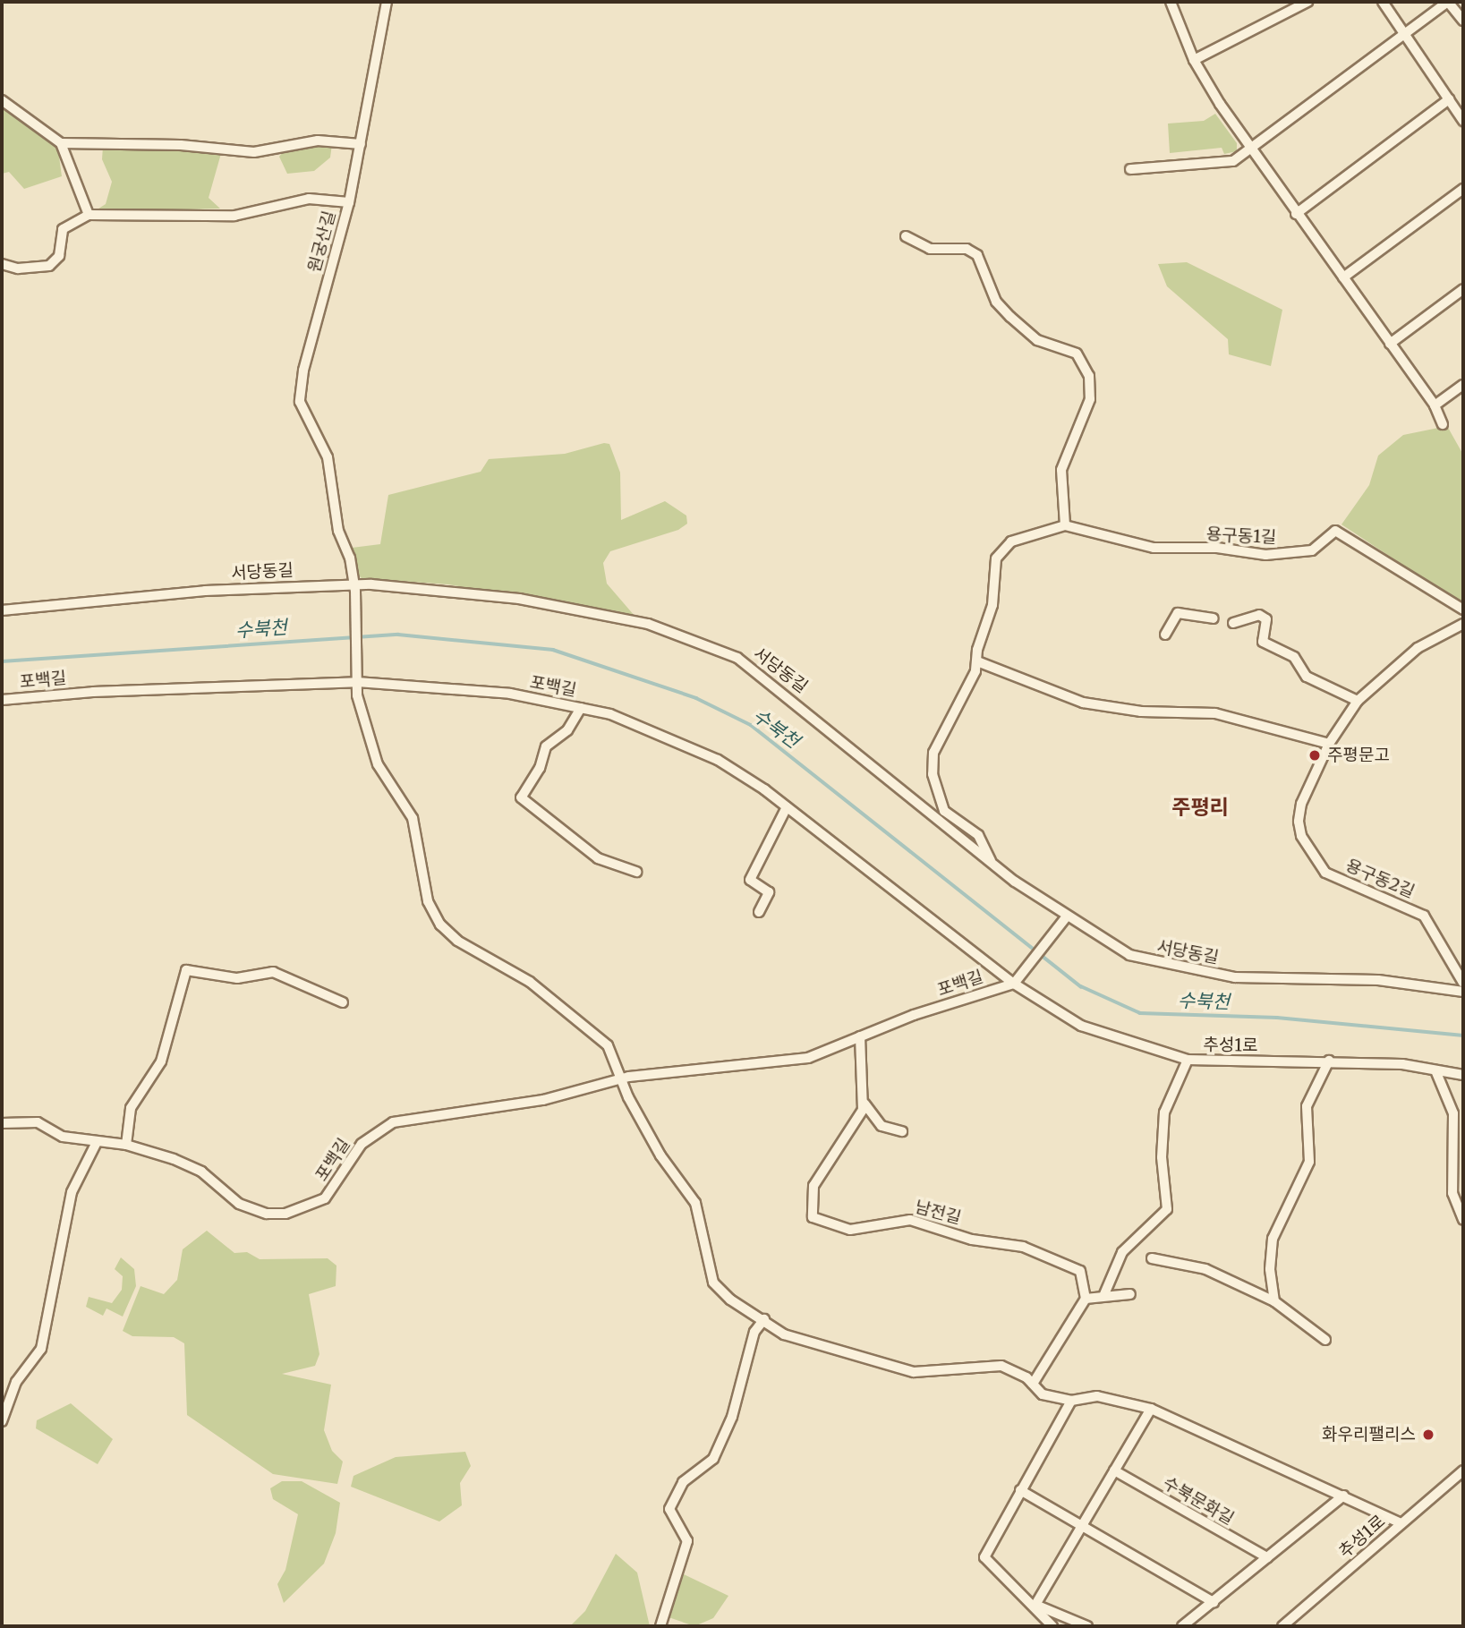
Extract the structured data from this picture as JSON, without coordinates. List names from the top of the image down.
{
  "streets": {
    "street": [
      "원궁산길",
      "용구동1길",
      "서당동길",
      "포백길",
      "용구동2길",
      "추성1로",
      "남전길",
      "수북문화길"
    ]
  },
  "crossings": [
    ["원궁산길", "서당동길"],
    ["원궁산길", "포백길"],
    ["포백길", "추성1로"]
  ],
  "districts": ["주평리"],
  "water": ["수북천"],
  "places": ["주평문고", "화우리팰리스"]
}
